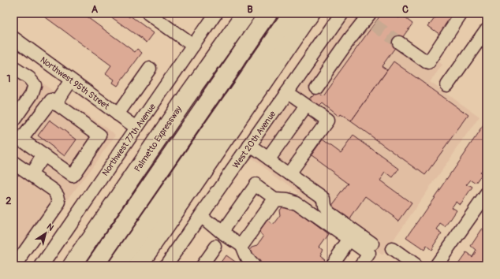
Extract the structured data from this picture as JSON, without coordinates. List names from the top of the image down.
{
  "streets": {
    "highway": ["Palmetto Expressway"],
    "street": ["Northwest 95th Street", "Northwest 77th Avenue", "West 20th Avenue"]
  },
  "crossings": [
    ["Northwest 95th Street", "Northwest 77th Avenue"]
  ],
  "north": "top right",
  "grid": {
    "columns": ["A", "B", "C"],
    "rows": ["1", "2"]
  }
}
